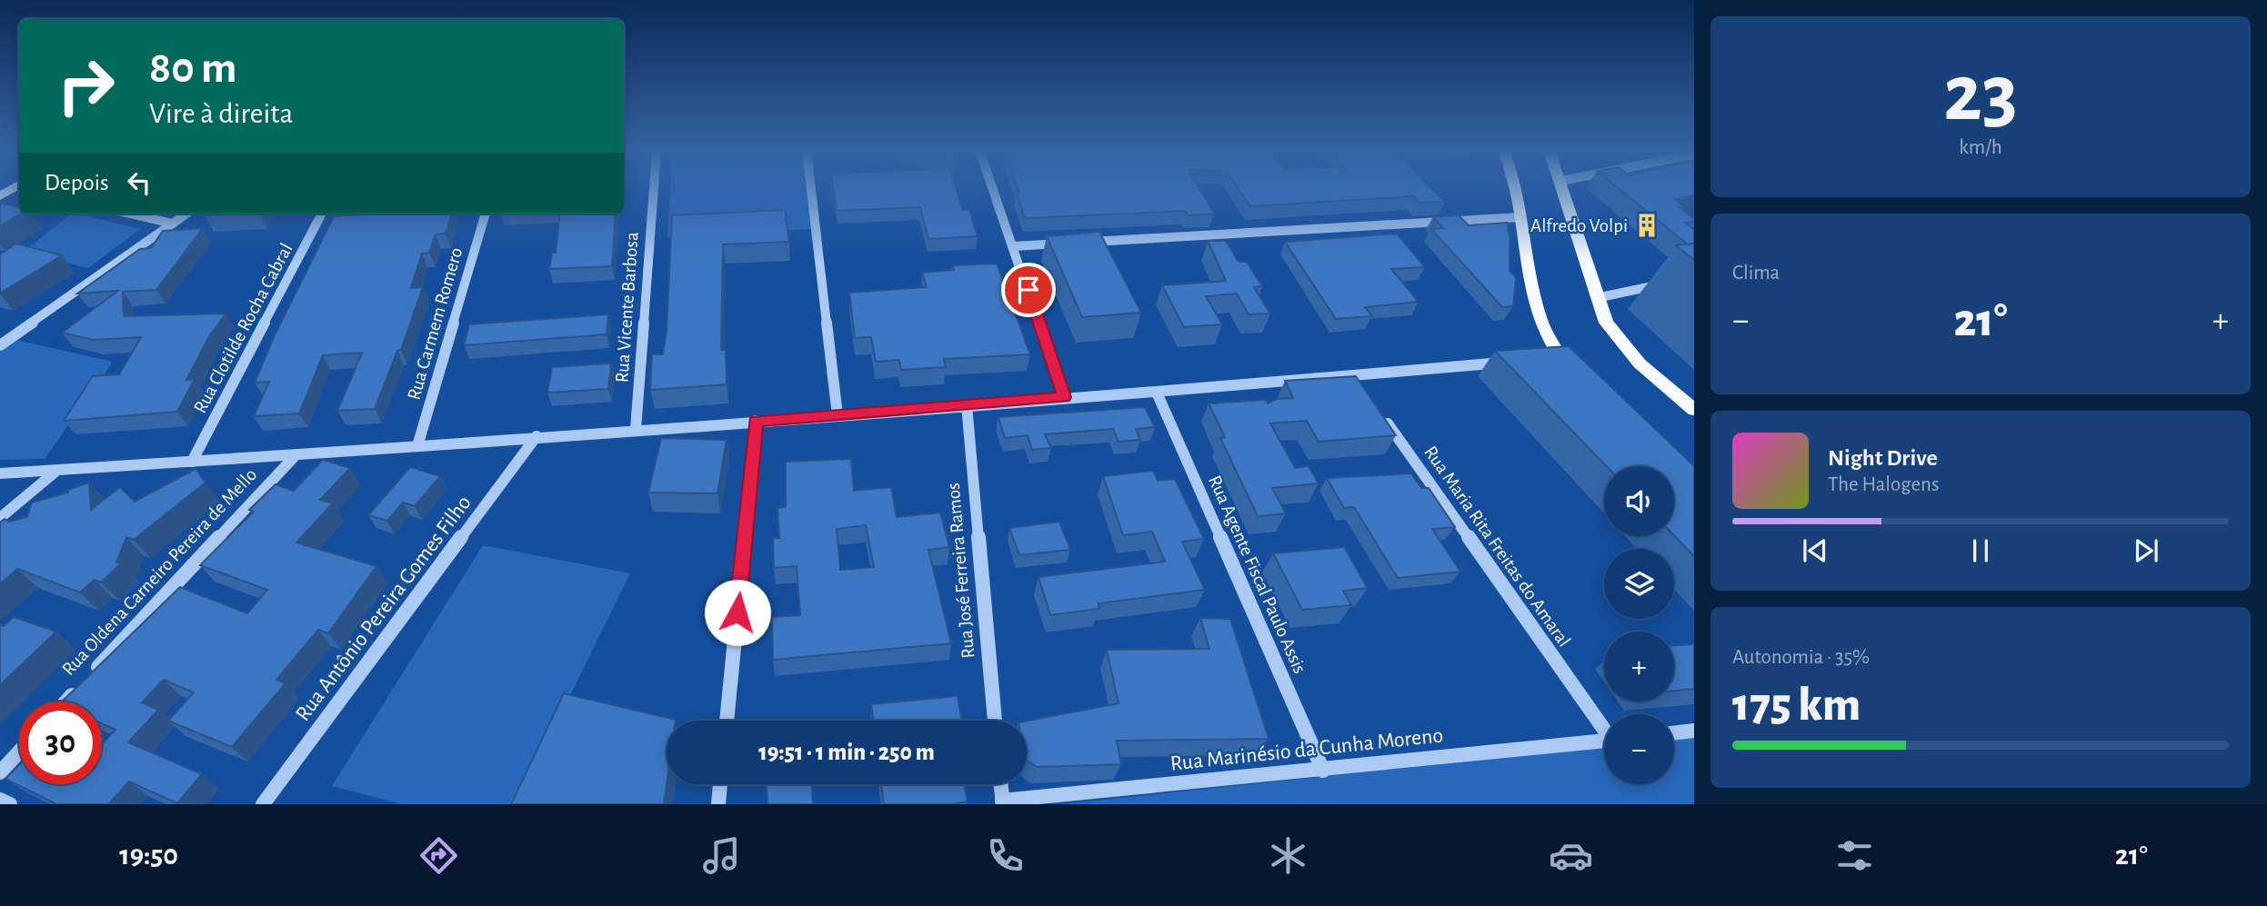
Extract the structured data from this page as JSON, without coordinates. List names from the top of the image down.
{
  "streets": {
    "street": [
      "Rua Vicente Barbosa",
      "Rua Carmem Romero",
      "Rua Clotilde Rocha Cabral",
      "Rua Maria Rita Freitas do Amaral",
      "Rua José Ferreira Ramos",
      "Rua Oldena Carneiro Pereira de Mello",
      "Rua Agente Fiscal Paulo Assis",
      "Rua Antônio Pereira Gomes Filho",
      "Rua Marinésio da Cunha Moreno"
    ]
  },
  "crossings": [
    ["Rua Agente Fiscal Paulo Assis", "Rua Marinésio da Cunha Moreno"]
  ],
  "places": {
    "building": ["Alfredo Volpi"]
  },
  "page": {
    "tile": [
      ["23", "km/h"],
      "Clima",
      ["Autonomia · 35%", "175 km"]
    ],
    "turn": ["80 m", "Vire à direita"],
    "then": "Depois",
    "heat": ["−", "21°", "+"],
    "song": ["Night Drive", "The Halogens"],
    "map_buttons": ["+", "−"],
    "limit": "30",
    "trip": "19:51 · 1 min · 250 m",
    "tabs": ["19:50", "21°"]
  }
}
